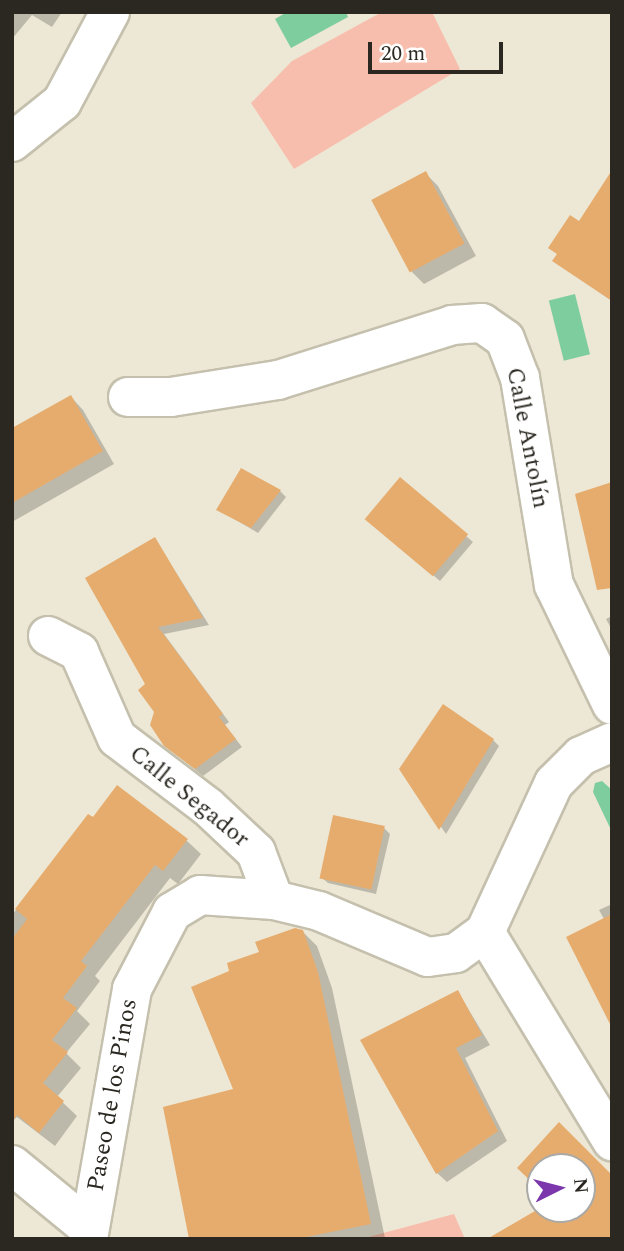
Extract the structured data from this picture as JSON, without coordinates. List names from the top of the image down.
{
  "streets": {
    "street": ["Calle Antolín", "Calle Segador", "Paseo de los Pinos"]
  },
  "crossings": [
    ["Calle Segador", "Paseo de los Pinos"]
  ],
  "scale_bar": "20 m",
  "north": "right"
}
